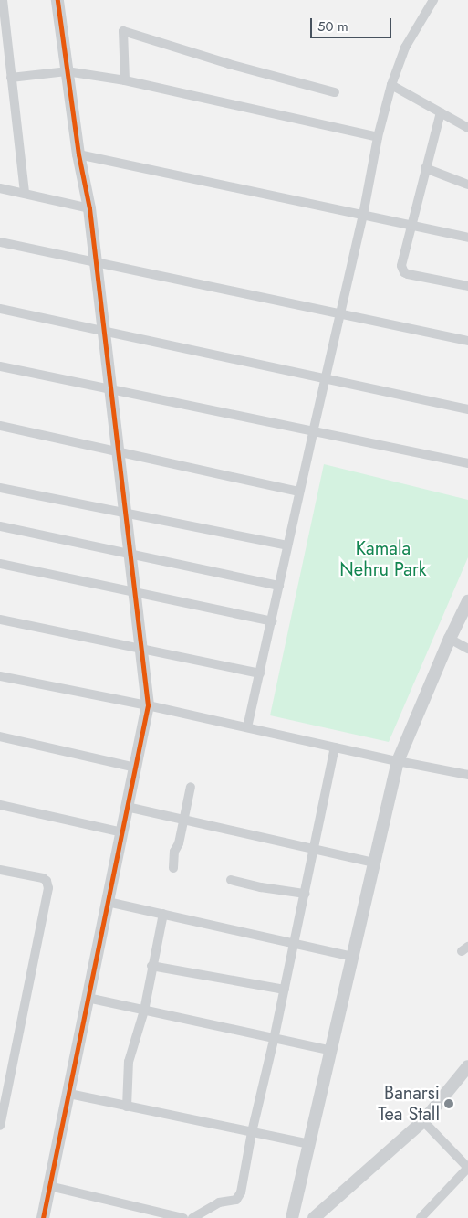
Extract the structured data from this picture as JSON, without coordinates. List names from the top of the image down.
{
  "parks": ["Kamala Nehru Park"],
  "places": ["Banarsi Tea Stall"],
  "scale_bar": "50 m"
}
